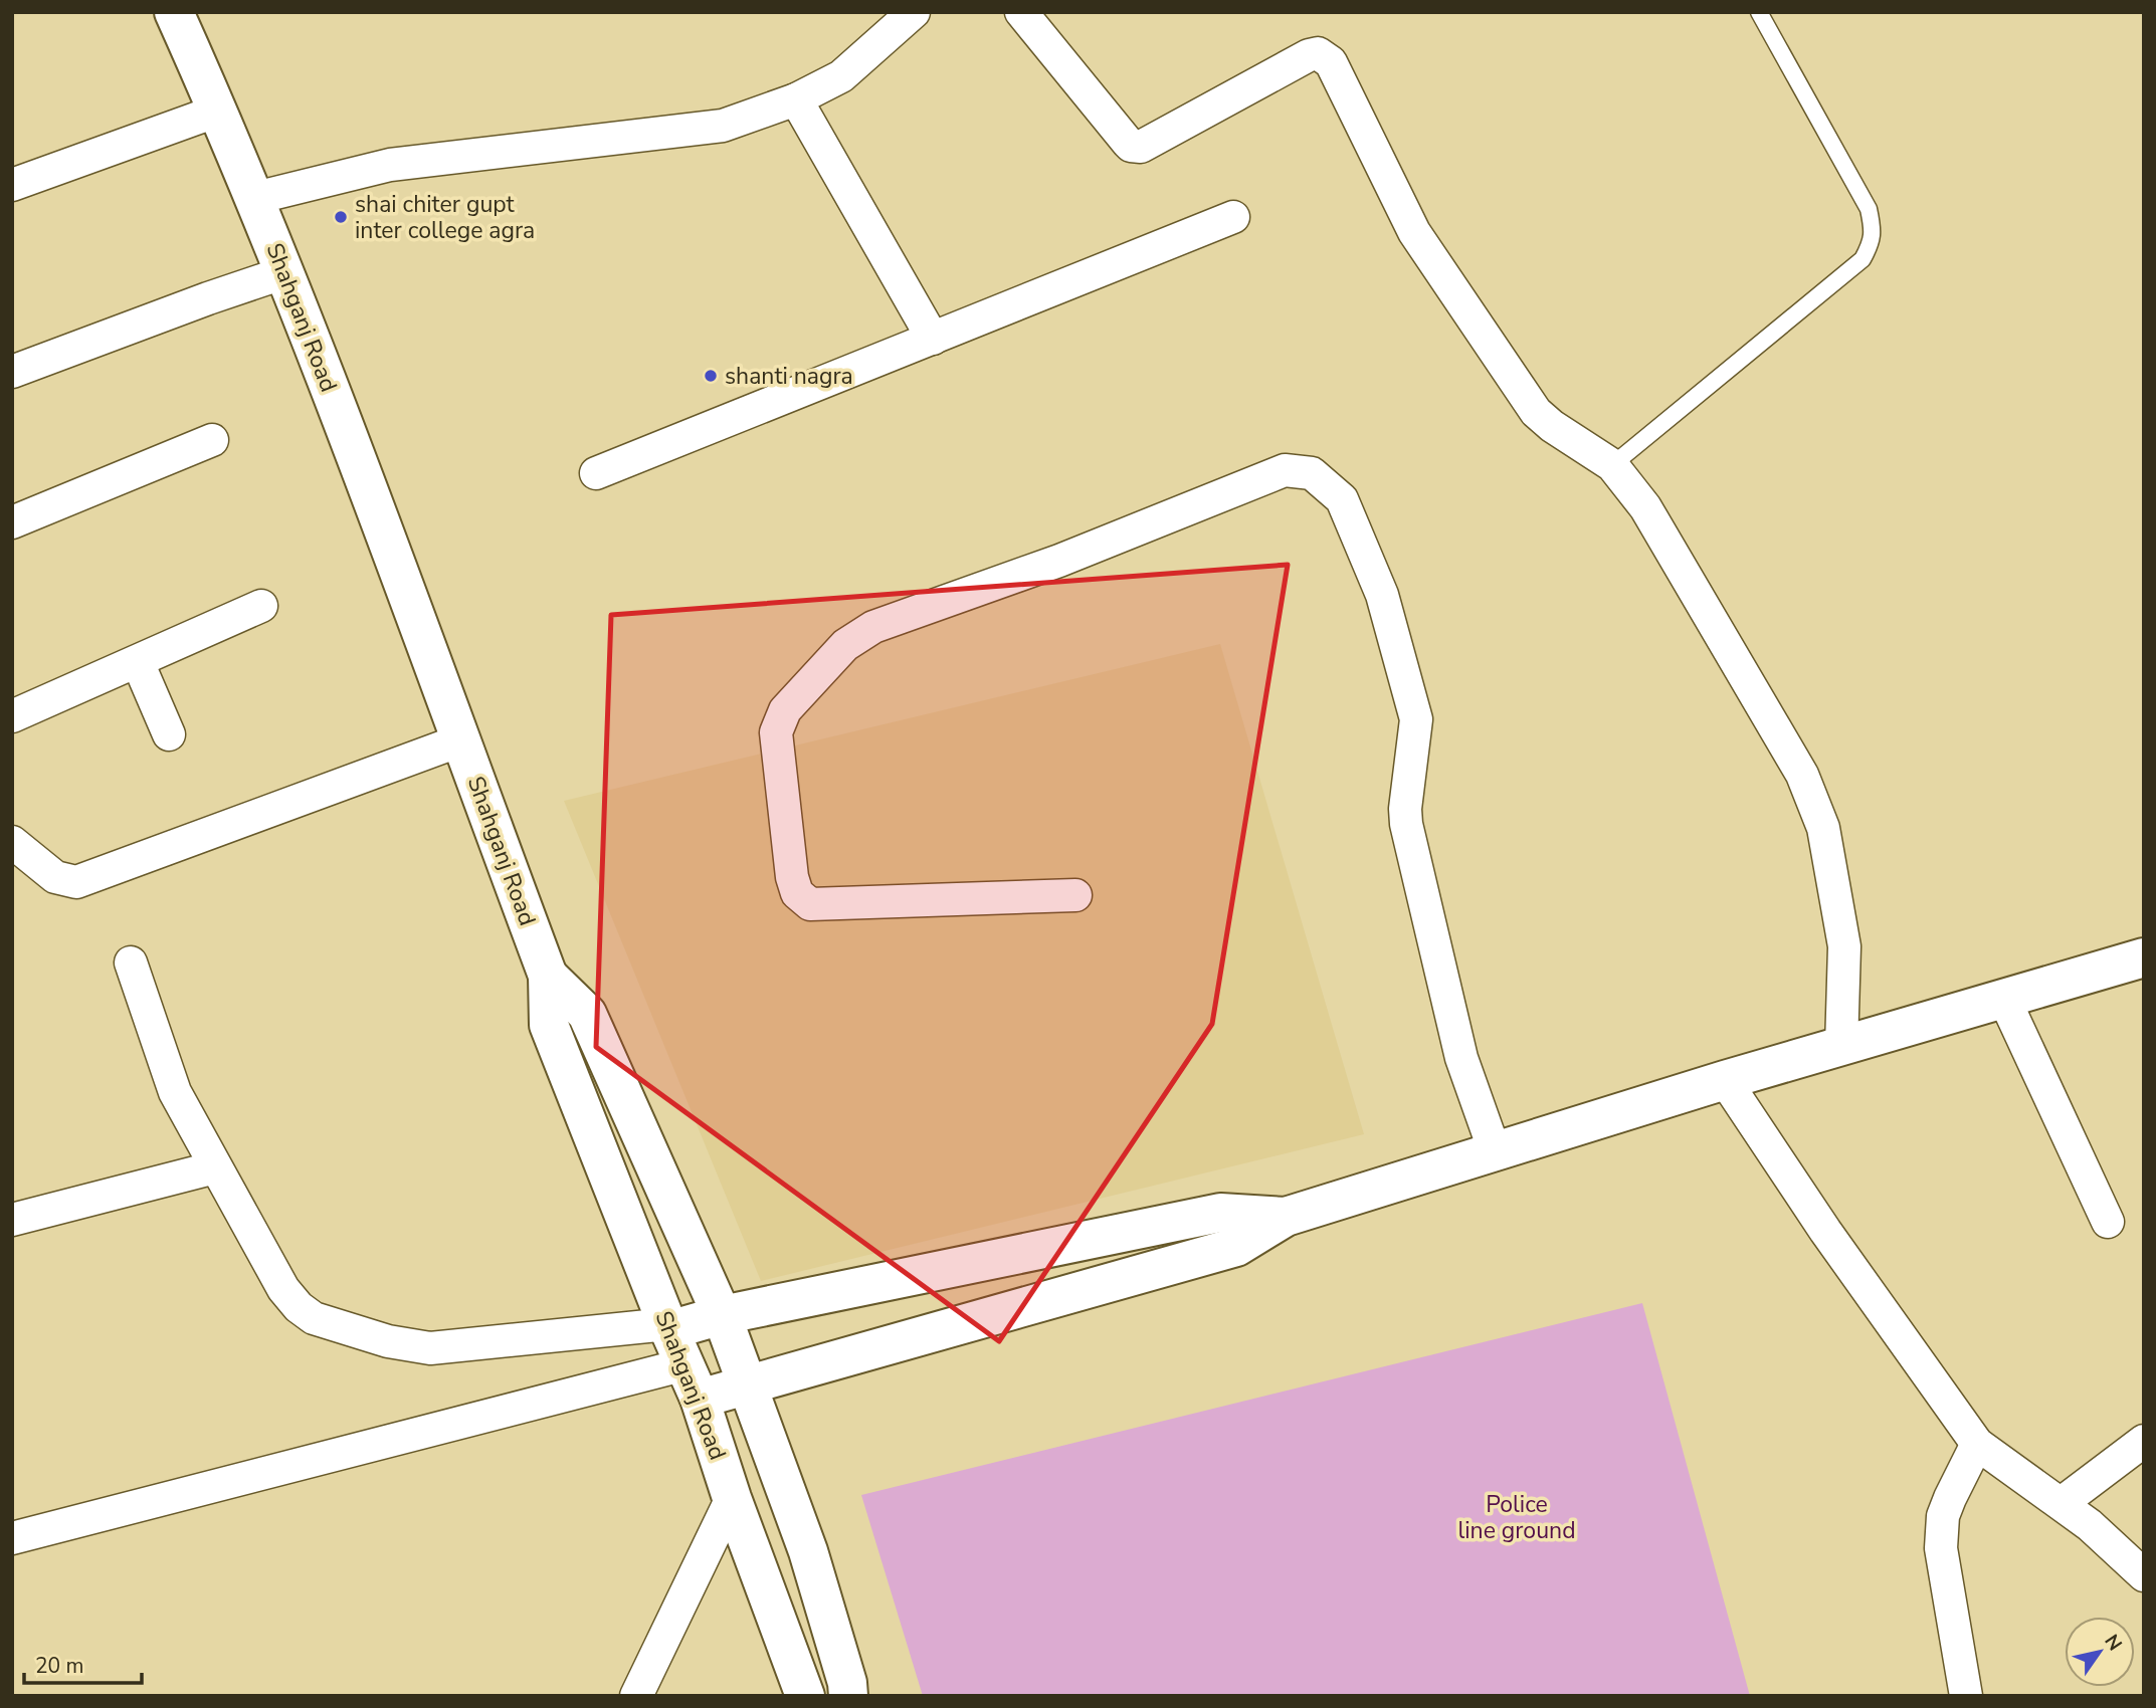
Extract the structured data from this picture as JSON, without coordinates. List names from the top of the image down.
{
  "streets": {
    "main road": ["Shahganj Road"]
  },
  "parks": ["Police line ground"],
  "places": ["shai chiter gupt inter college agra", "shanti nagra"],
  "scale_bar": "20 m",
  "north": "top right"
}
